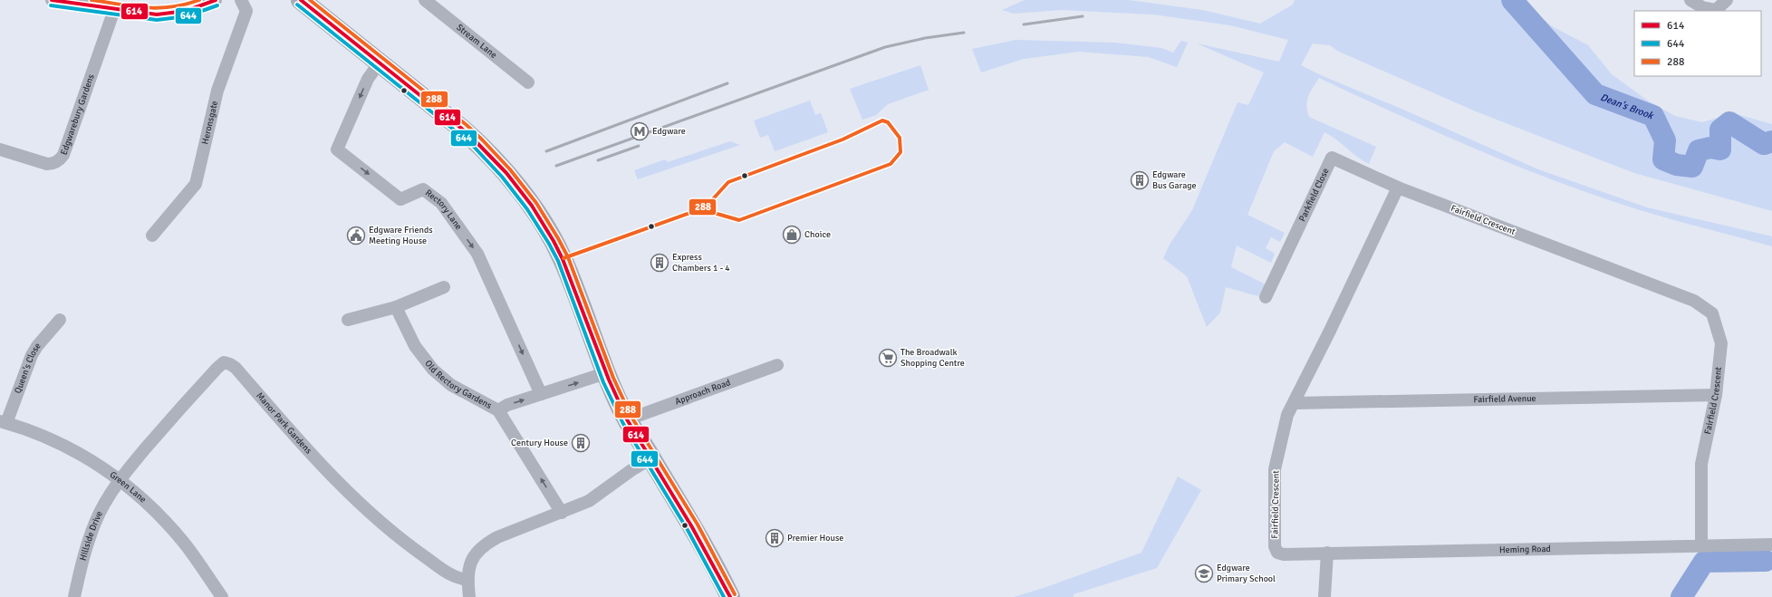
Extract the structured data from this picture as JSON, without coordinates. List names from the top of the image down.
{
  "streets": {
    "street": [
      "Stream Lane",
      "Edgwarebury Gardens",
      "Heronsgate",
      "Parkfield Close",
      "Rectory Lane",
      "Fairfield Crescent",
      "Queen's Close",
      "Old Rectory Gardens",
      "Approach Road",
      "Fairfield Avenue",
      "Manor Park Gardens",
      "Green Lane",
      "Hillside Drive",
      "Heming Road"
    ]
  },
  "crossings": [
    ["Parkfield Close", "Fairfield Crescent"],
    ["Fairfield Crescent", "Fairfield Avenue"],
    ["Fairfield Crescent", "Heming Road"],
    ["Queen's Close", "Green Lane"],
    ["Manor Park Gardens", "Green Lane"],
    ["Manor Park Gardens", "Hillside Drive"],
    ["Green Lane", "Hillside Drive"]
  ],
  "one_way": ["Rectory Lane", "Old Rectory Gardens"],
  "water": ["Dean's Brook"],
  "places": {
    "metro station": ["Edgware"],
    "building": [
      "Edgware Bus Garage",
      "Express Chambers 1 - 4",
      "Century House",
      "Premier House"
    ],
    "shop": ["Choice"],
    "public building": ["Edgware Friends Meeting House"],
    "supermarket": ["The Broadwalk Shopping Centre"],
    "school or university": ["Edgware Primary School"]
  },
  "lines": ["transit line 614", "transit line 288", "transit line 644"],
  "legend": ["614", "644", "288"]
}
